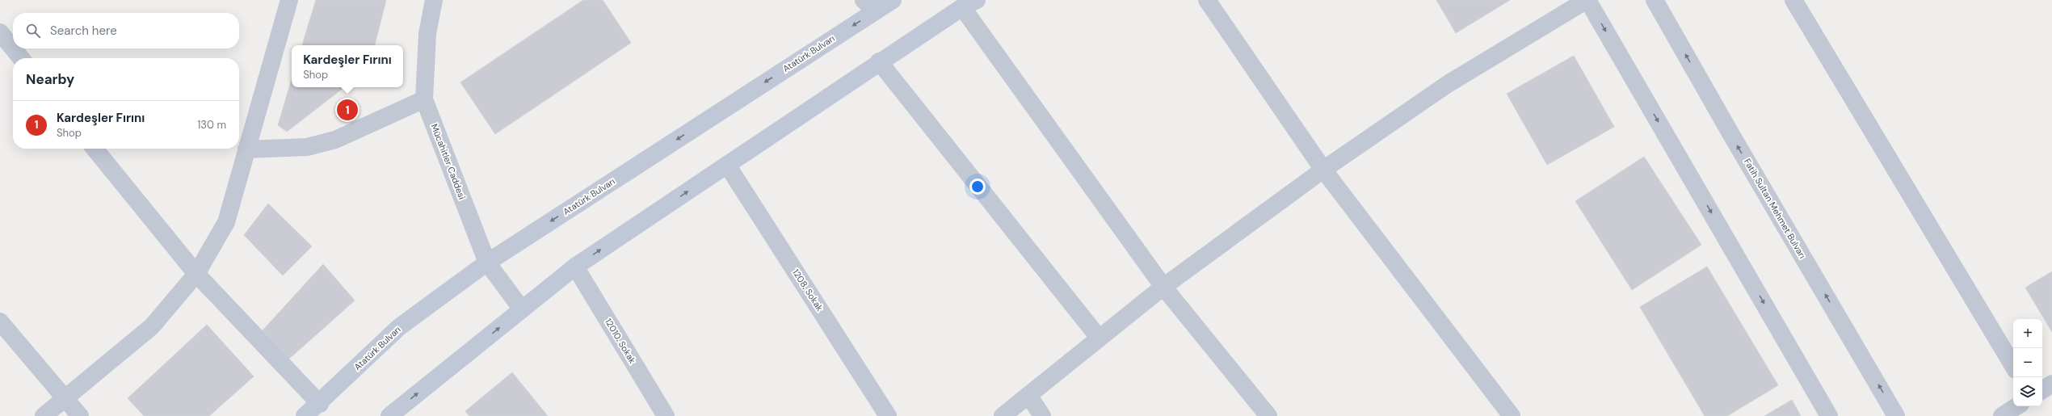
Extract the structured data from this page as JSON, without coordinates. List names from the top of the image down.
{
  "streets": {
    "main road": ["Atatürk Bulvarı"],
    "street": [
      "Mücahitler Caddesi",
      "Fatih Sultan Mehmet Bulvarı",
      "1208. Sokak",
      "12010. Sokak"
    ]
  },
  "crossings": [
    ["Atatürk Bulvarı", "Mücahitler Caddesi"]
  ],
  "page": {
    "search": "Search here",
    "popup": ["Kardeşler Fırını", "Shop"],
    "heading": "Nearby",
    "pins": "1",
    "list": [
      {
        "mark": "1",
        "name": "Kardeşler Fırını",
        "note": "Shop",
        "value": "130 m"
      }
    ],
    "map_buttons": ["+", "−"]
  }
}
